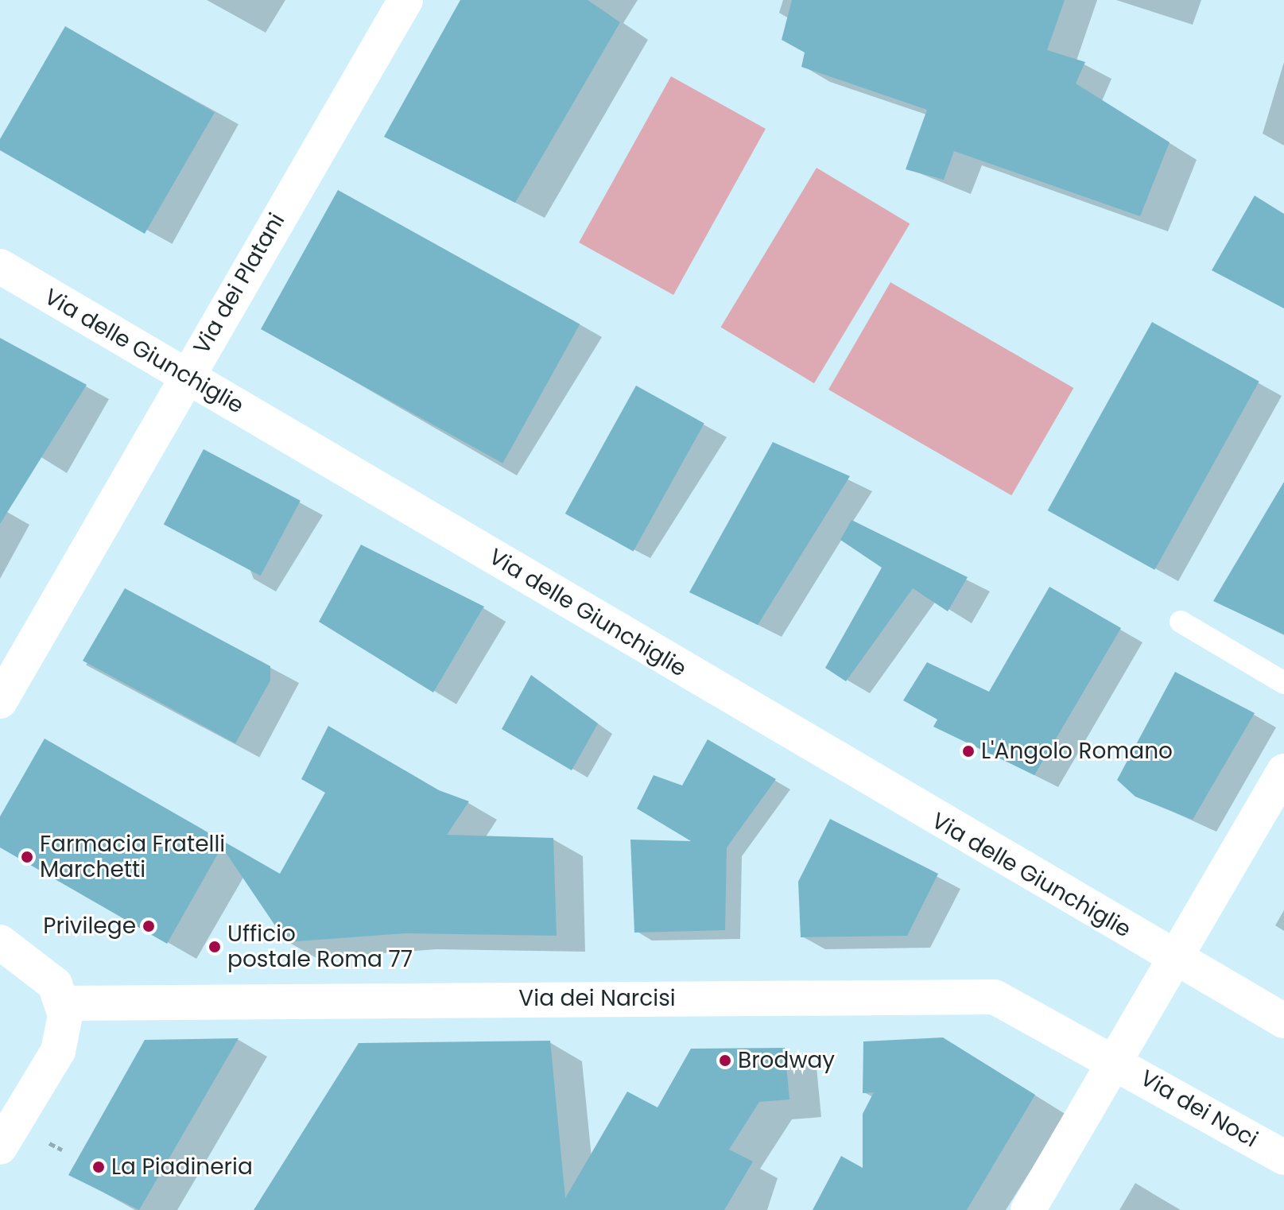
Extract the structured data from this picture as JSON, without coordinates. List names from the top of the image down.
{
  "streets": {
    "street": [
      "Via dei Platani",
      "Via delle Giunchiglie",
      "Via dei Narcisi",
      "Via dei Noci"
    ]
  },
  "crossings": [
    ["Via dei Platani", "Via delle Giunchiglie"],
    ["Via dei Narcisi", "Via dei Noci"]
  ],
  "places": [
    "L'Angolo Romano",
    "Farmacia Fratelli Marchetti",
    "Privilege",
    "Ufficio postale Roma 77",
    "Brodway",
    "La Piadineria"
  ]
}
